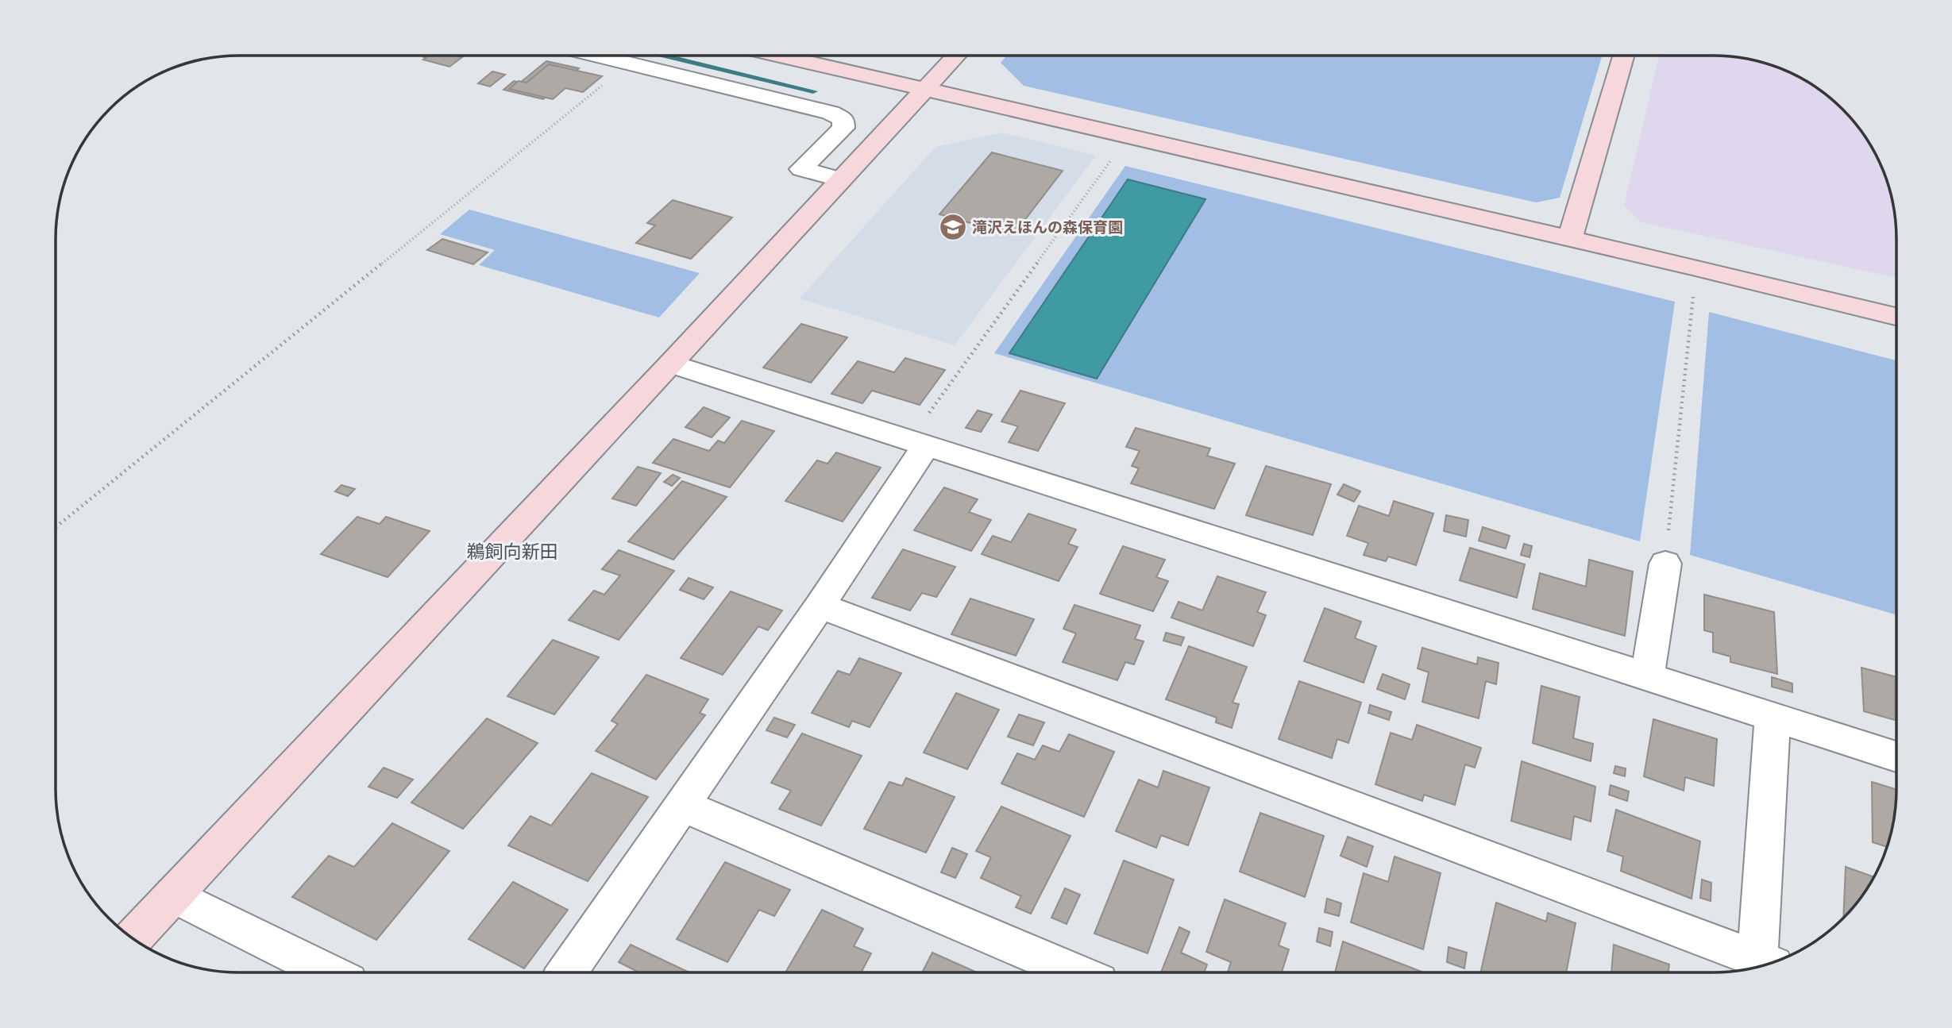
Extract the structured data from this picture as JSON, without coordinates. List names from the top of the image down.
{
  "districts": ["鵜飼向新田"],
  "places": {
    "school or university": ["滝沢えほんの森保育園"]
  }
}
